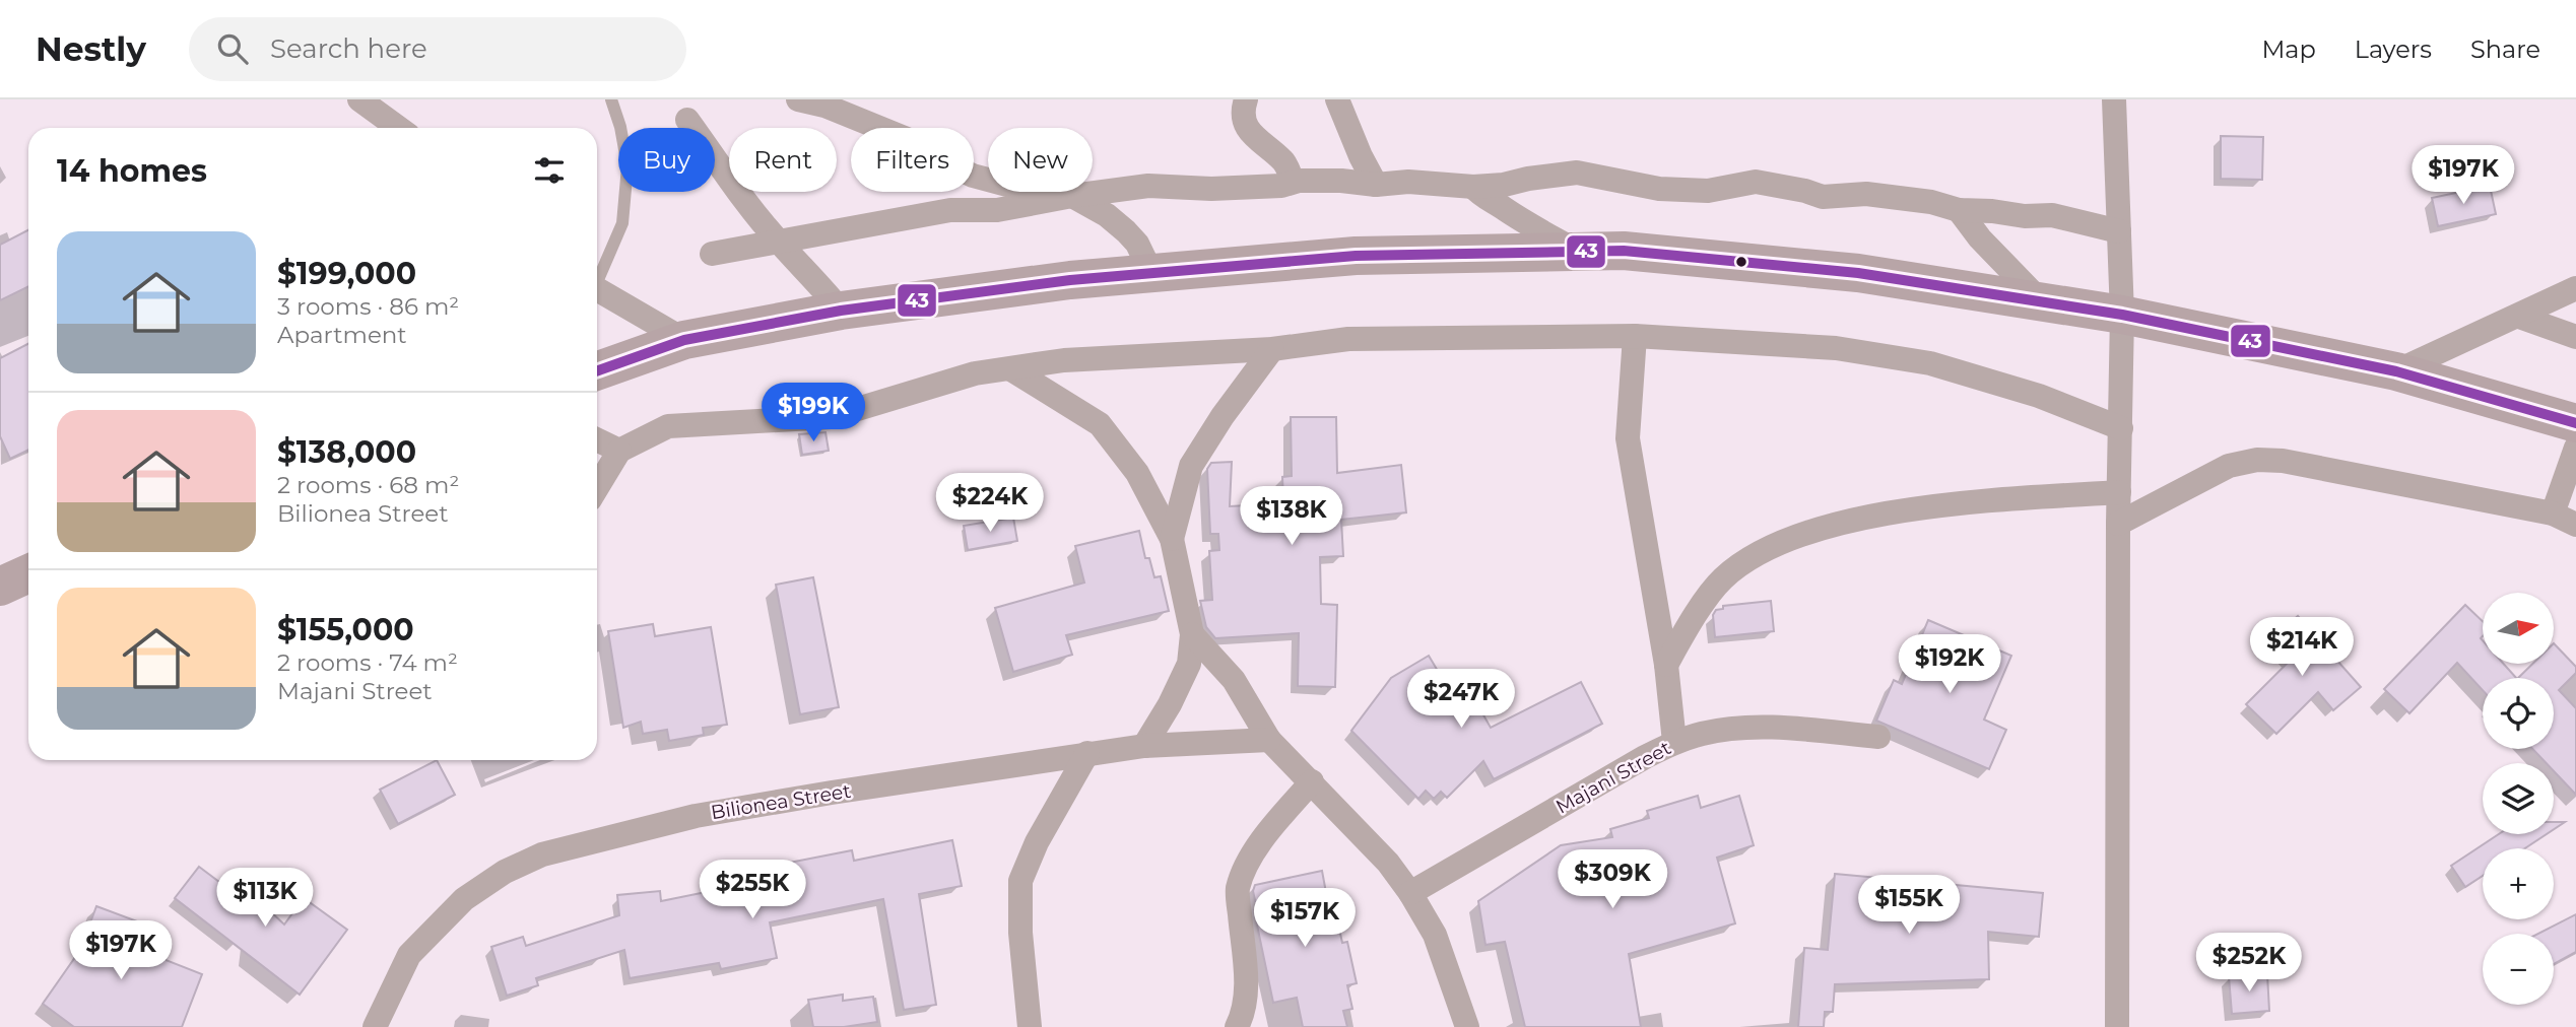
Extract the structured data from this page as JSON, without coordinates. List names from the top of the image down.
{
  "streets": {
    "street": ["Majani Street", "Bilionea Street"]
  },
  "lines": ["transit line 43"],
  "north": "right",
  "page": {
    "header": "Nestly",
    "search": "Search here",
    "nav": ["Map", "Layers", "Share"],
    "chip": [
      "Buy",
      "Rent",
      "Filters",
      "New"
    ],
    "heading": "14 homes",
    "price": [
      "$197K",
      "$199K",
      "$224K",
      "$138K",
      "$214K",
      "$192K",
      "$247K",
      "$309K",
      "$255K",
      "$113K",
      "$155K",
      "$157K",
      "$197K",
      "$252K"
    ],
    "list": [
      {
        "name": "$199,000",
        "note": "3 rooms · 86 m² · Apartment"
      },
      {
        "name": "$138,000",
        "note": "2 rooms · 68 m² · Bilionea Street"
      },
      {
        "name": "$155,000",
        "note": "2 rooms · 74 m² · Majani Street"
      }
    ],
    "map_buttons": ["+", "−"]
  }
}
